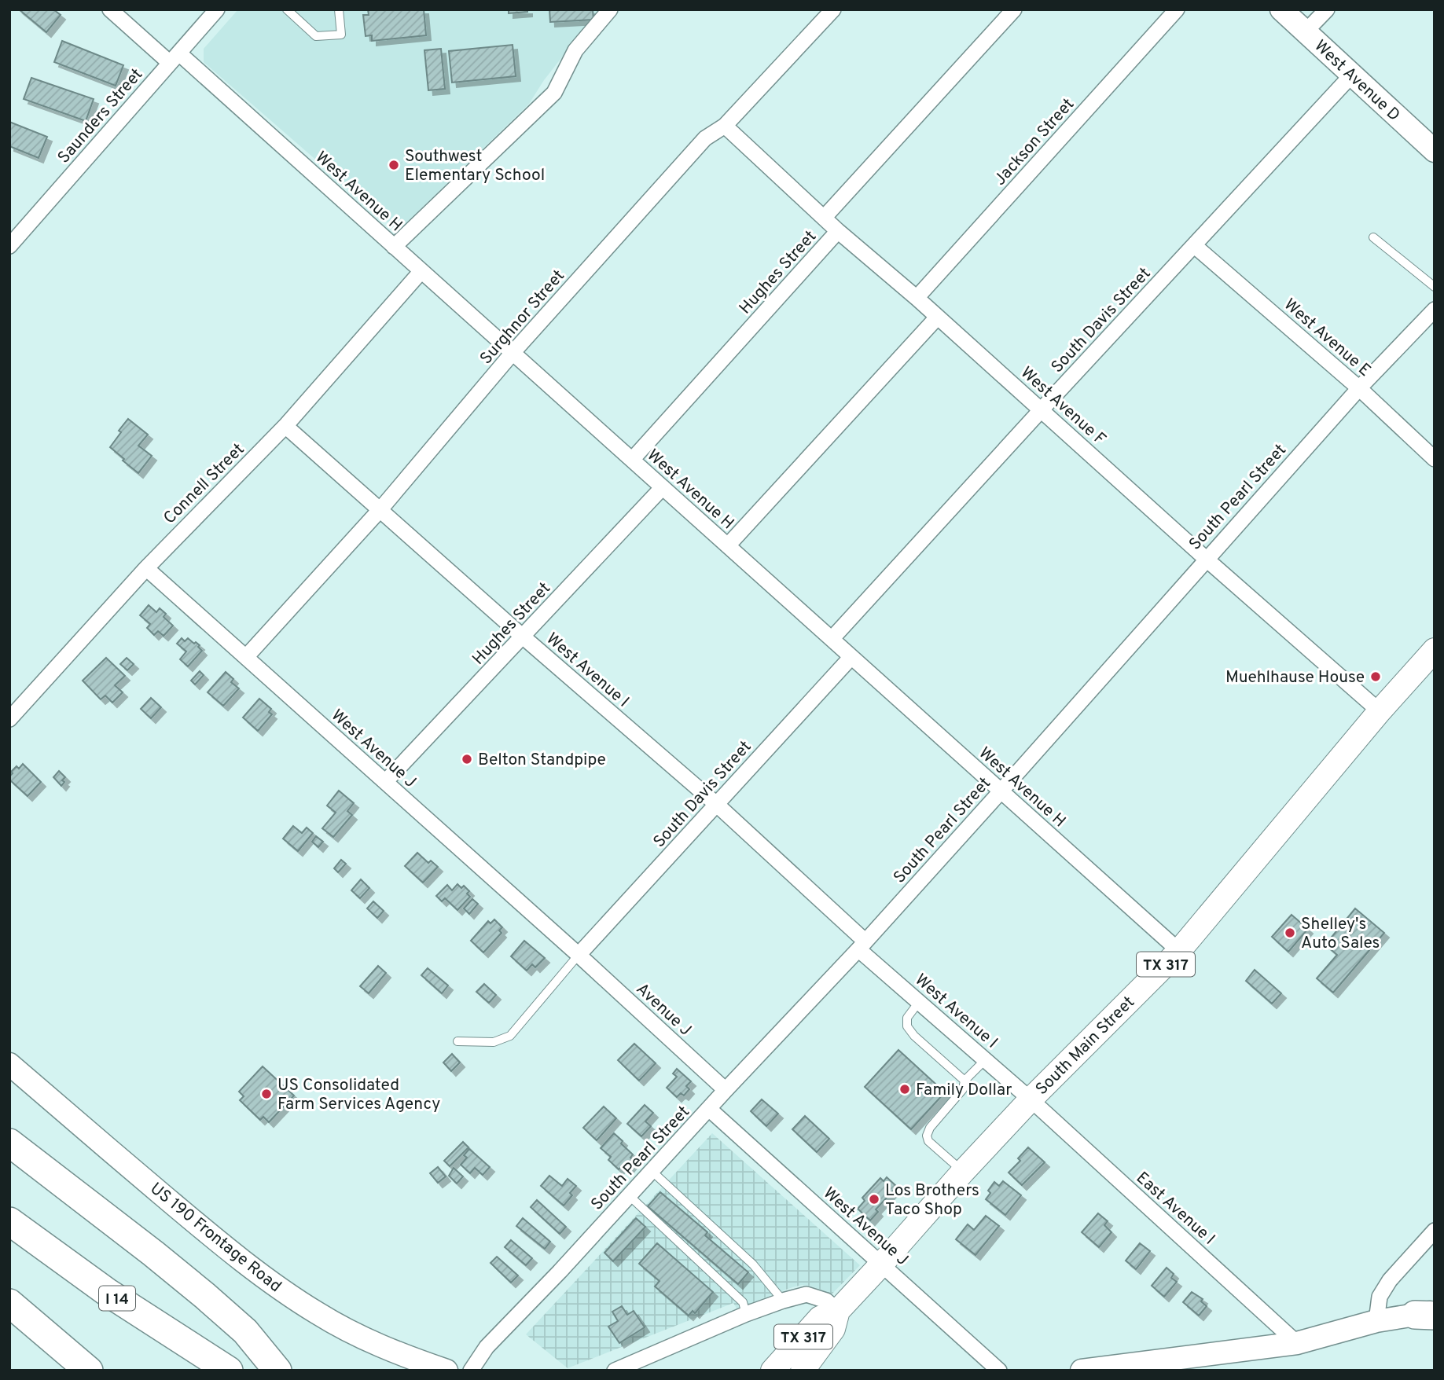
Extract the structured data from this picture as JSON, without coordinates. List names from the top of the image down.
{
  "streets": {
    "highway": ["I 14"],
    "main road": [
      "West Avenue D",
      "TX 317",
      "South Main Street",
      "US 190 Frontage Road"
    ],
    "street": [
      "Saunders Street",
      "Jackson Street",
      "West Avenue H",
      "Hughes Street",
      "Surghnor Street",
      "South Davis Street",
      "West Avenue E",
      "West Avenue F",
      "Connell Street",
      "South Pearl Street",
      "West Avenue I",
      "West Avenue J",
      "Avenue J",
      "East Avenue I"
    ]
  },
  "crossings": [
    ["West Avenue D", "South Davis Street"],
    ["Saunders Street", "West Avenue H"],
    ["Jackson Street", "West Avenue F"],
    ["West Avenue H", "Hughes Street"],
    ["West Avenue H", "Surghnor Street"],
    ["West Avenue H", "South Davis Street"],
    ["West Avenue H", "Connell Street"],
    ["West Avenue H", "South Pearl Street"],
    ["West Avenue H", "South Main Street"],
    ["Hughes Street", "West Avenue F"],
    ["Hughes Street", "West Avenue I"],
    ["Hughes Street", "West Avenue J"],
    ["Surghnor Street", "West Avenue F"],
    ["Surghnor Street", "West Avenue I"],
    ["Surghnor Street", "West Avenue J"],
    ["South Davis Street", "West Avenue E"],
    ["South Davis Street", "West Avenue F"],
    ["South Davis Street", "West Avenue I"],
    ["South Davis Street", "West Avenue J"],
    ["South Davis Street", "Avenue J"],
    ["West Avenue E", "South Pearl Street"],
    ["West Avenue F", "South Pearl Street"],
    ["West Avenue F", "South Main Street"],
    ["Connell Street", "West Avenue I"],
    ["Connell Street", "West Avenue J"],
    ["South Pearl Street", "West Avenue I"],
    ["South Pearl Street", "West Avenue J"],
    ["South Pearl Street", "Avenue J"],
    ["West Avenue I", "South Main Street"],
    ["West Avenue I", "East Avenue I"],
    ["West Avenue J", "Avenue J"],
    ["West Avenue J", "South Main Street"],
    ["South Main Street", "East Avenue I"]
  ],
  "places": [
    "Southwest Elementary School",
    "Muehlhause House",
    "Belton Standpipe",
    "Shelley's Auto Sales",
    "Family Dollar",
    "US Consolidated Farm Services Agency",
    "Los Brothers Taco Shop"
  ]
}
